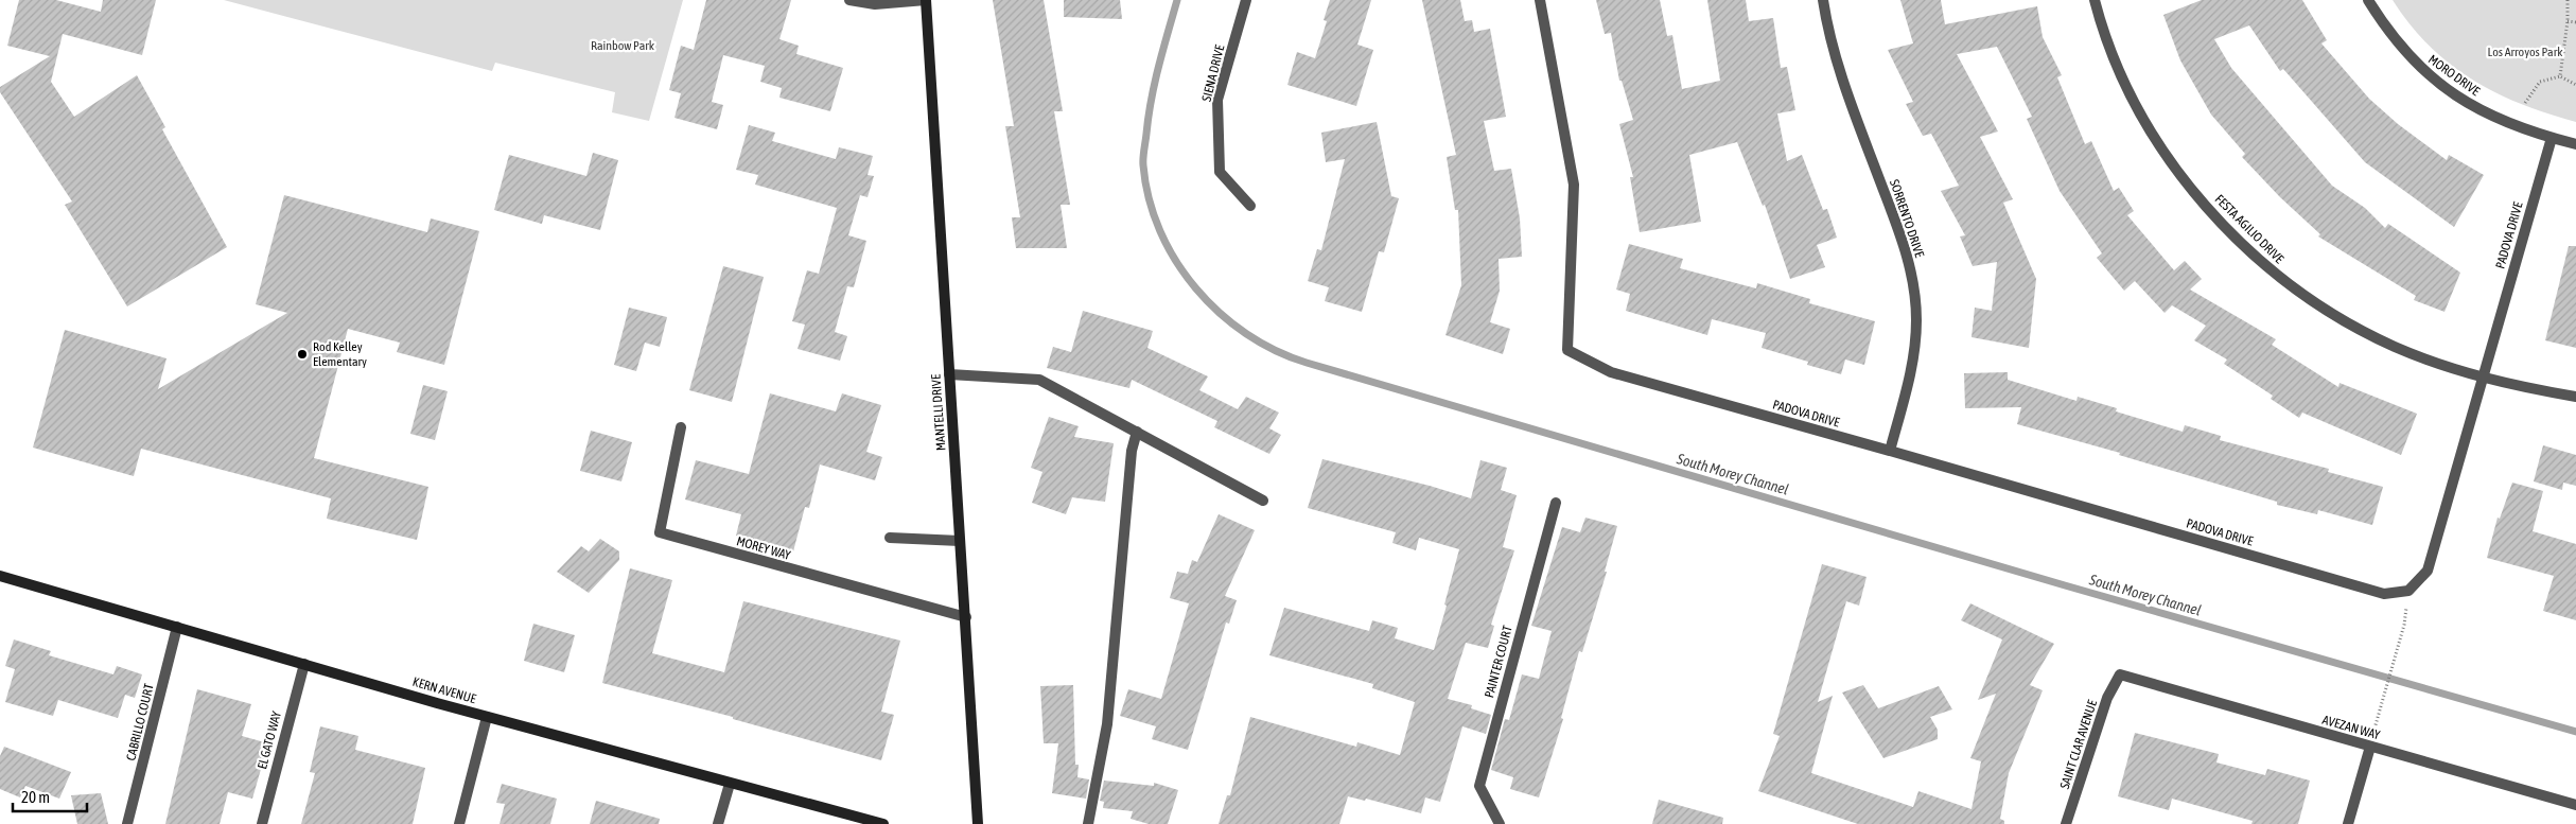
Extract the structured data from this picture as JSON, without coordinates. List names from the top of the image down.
{
  "streets": {
    "street": [
      "SIENA DRIVE",
      "MORO DRIVE",
      "SORRENTO DRIVE",
      "FESTA AGILIO DRIVE",
      "PADOVA DRIVE",
      "MANTELLI DRIVE",
      "MOREY WAY",
      "PAINTER COURT",
      "KERN AVENUE",
      "CABRILLO COURT",
      "AVEZAN WAY",
      "EL GATO WAY",
      "SAINT CLAR AVENUE"
    ]
  },
  "crossings": [
    ["MORO DRIVE", "PADOVA DRIVE"],
    ["SORRENTO DRIVE", "PADOVA DRIVE"],
    ["FESTA AGILIO DRIVE", "PADOVA DRIVE"],
    ["MANTELLI DRIVE", "MOREY WAY"],
    ["KERN AVENUE", "CABRILLO COURT"],
    ["KERN AVENUE", "EL GATO WAY"],
    ["AVEZAN WAY", "SAINT CLAR AVENUE"]
  ],
  "water": ["South Morey Channel"],
  "parks": ["Rainbow Park", "Los Arroyos Park"],
  "places": ["Rod Kelley Elementary"],
  "scale_bar": "20 m"
}
